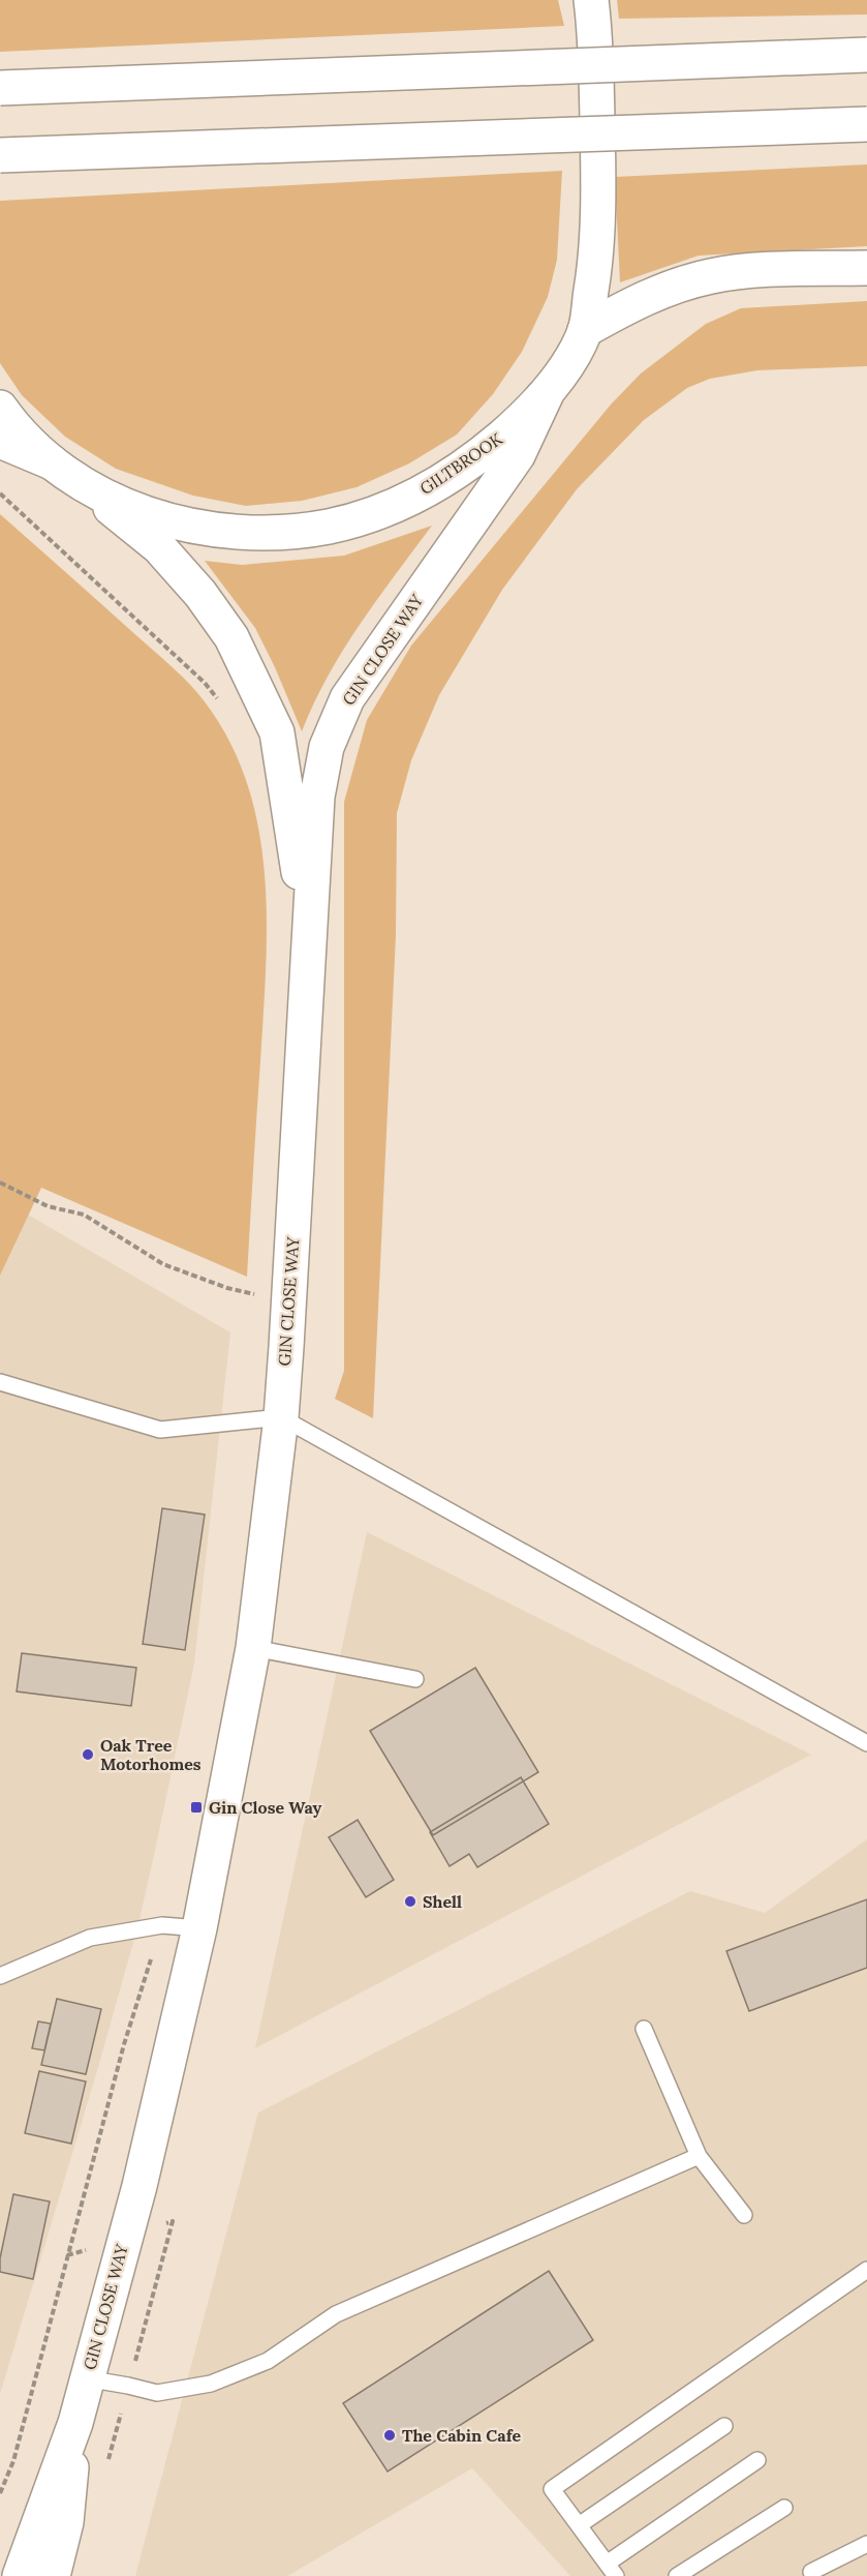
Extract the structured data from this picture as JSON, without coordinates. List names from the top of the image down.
{
  "streets": {
    "main road": ["GILTBROOK", "GIN CLOSE WAY"]
  },
  "crossings": [
    ["GILTBROOK", "GIN CLOSE WAY"]
  ],
  "places": {
    "other": ["Oak Tree Motorhomes", "Shell", "The Cabin Cafe"],
    "transit": ["Gin Close Way"]
  }
}
